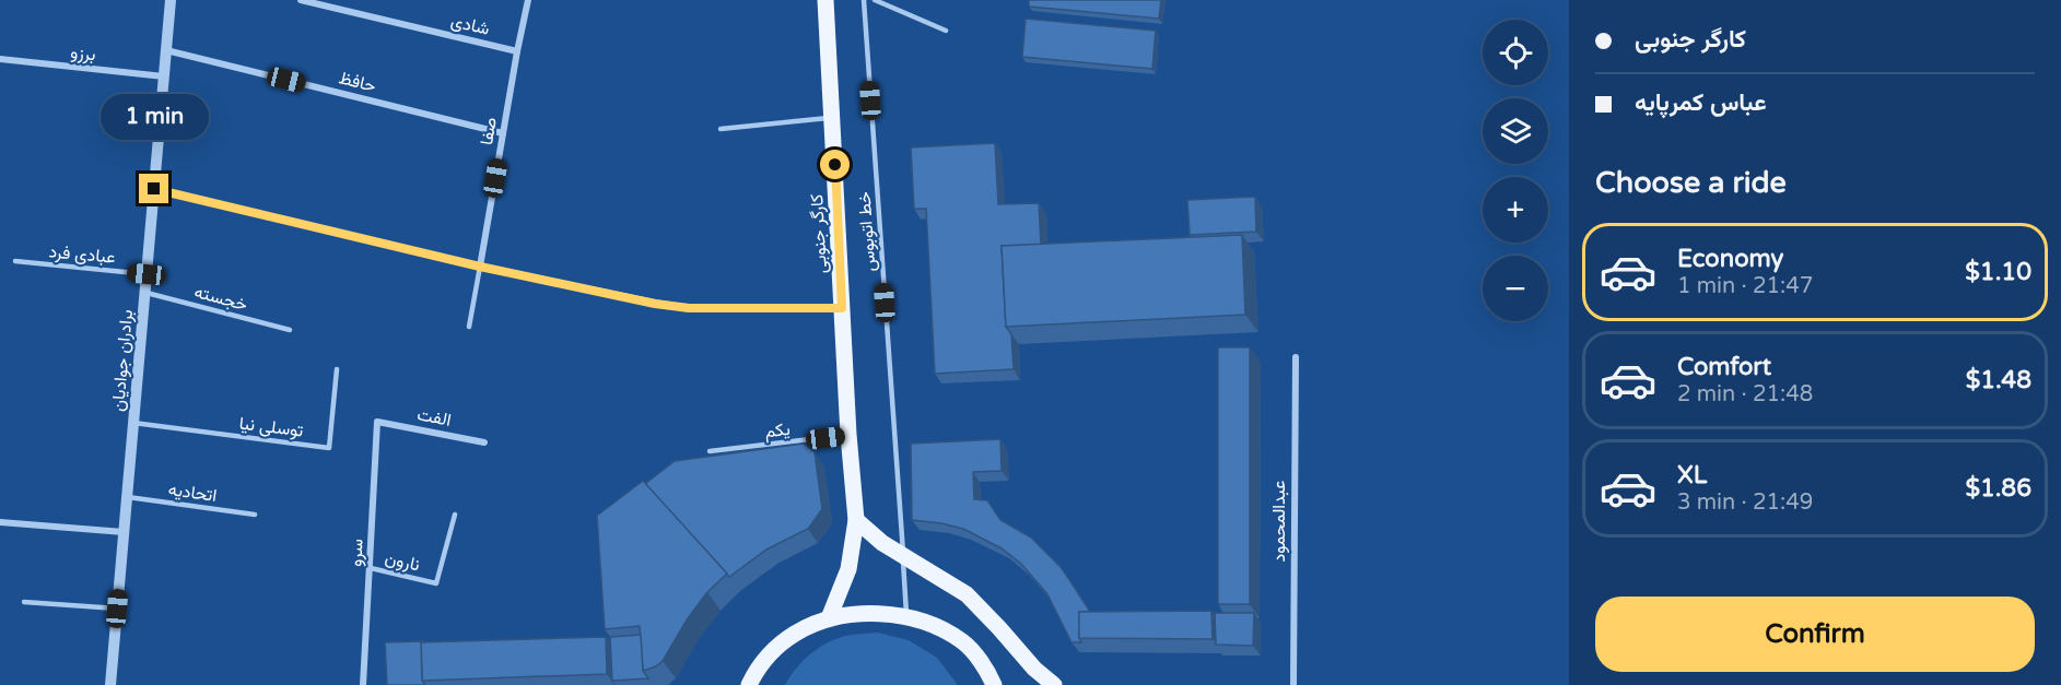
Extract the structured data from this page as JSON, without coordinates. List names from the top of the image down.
{
  "streets": {
    "main road": ["کارگر جنوبی"],
    "street": [
      "شادی",
      "برزو",
      "حافظ",
      "صفا",
      "برادران جوادیان",
      "الفت",
      "عبدالمحمود",
      "سرو"
    ],
    "lane": [
      "خط اتوبوس",
      "عبادی فرد",
      "خجسته",
      "توسلی نیا",
      "یکم",
      "اتحادیه",
      "نارون"
    ]
  },
  "crossings": [
    ["شادی", "صفا"],
    ["برزو", "برادران جوادیان"],
    ["حافظ", "صفا"],
    ["حافظ", "برادران جوادیان"],
    ["کارگر جنوبی", "یکم"],
    ["عبادی فرد", "برادران جوادیان"],
    ["خجسته", "برادران جوادیان"],
    ["برادران جوادیان", "توسلی نیا"],
    ["برادران جوادیان", "اتحادیه"],
    ["الفت", "سرو"],
    ["سرو", "نارون"]
  ],
  "page": {
    "banner": ["کارگر جنوبی", "عباس کمرپایه"],
    "map_buttons": ["+", "−"],
    "bubble": "1 min",
    "heading": "Choose a ride",
    "list": [
      {
        "name": "Economy",
        "note": "1 min · 21:47",
        "value": "$1.10"
      },
      {
        "name": "Comfort",
        "note": "2 min · 21:48",
        "value": "$1.48"
      },
      {
        "name": "XL",
        "note": "3 min · 21:49",
        "value": "$1.86"
      }
    ],
    "buttons": "Confirm"
  }
}
